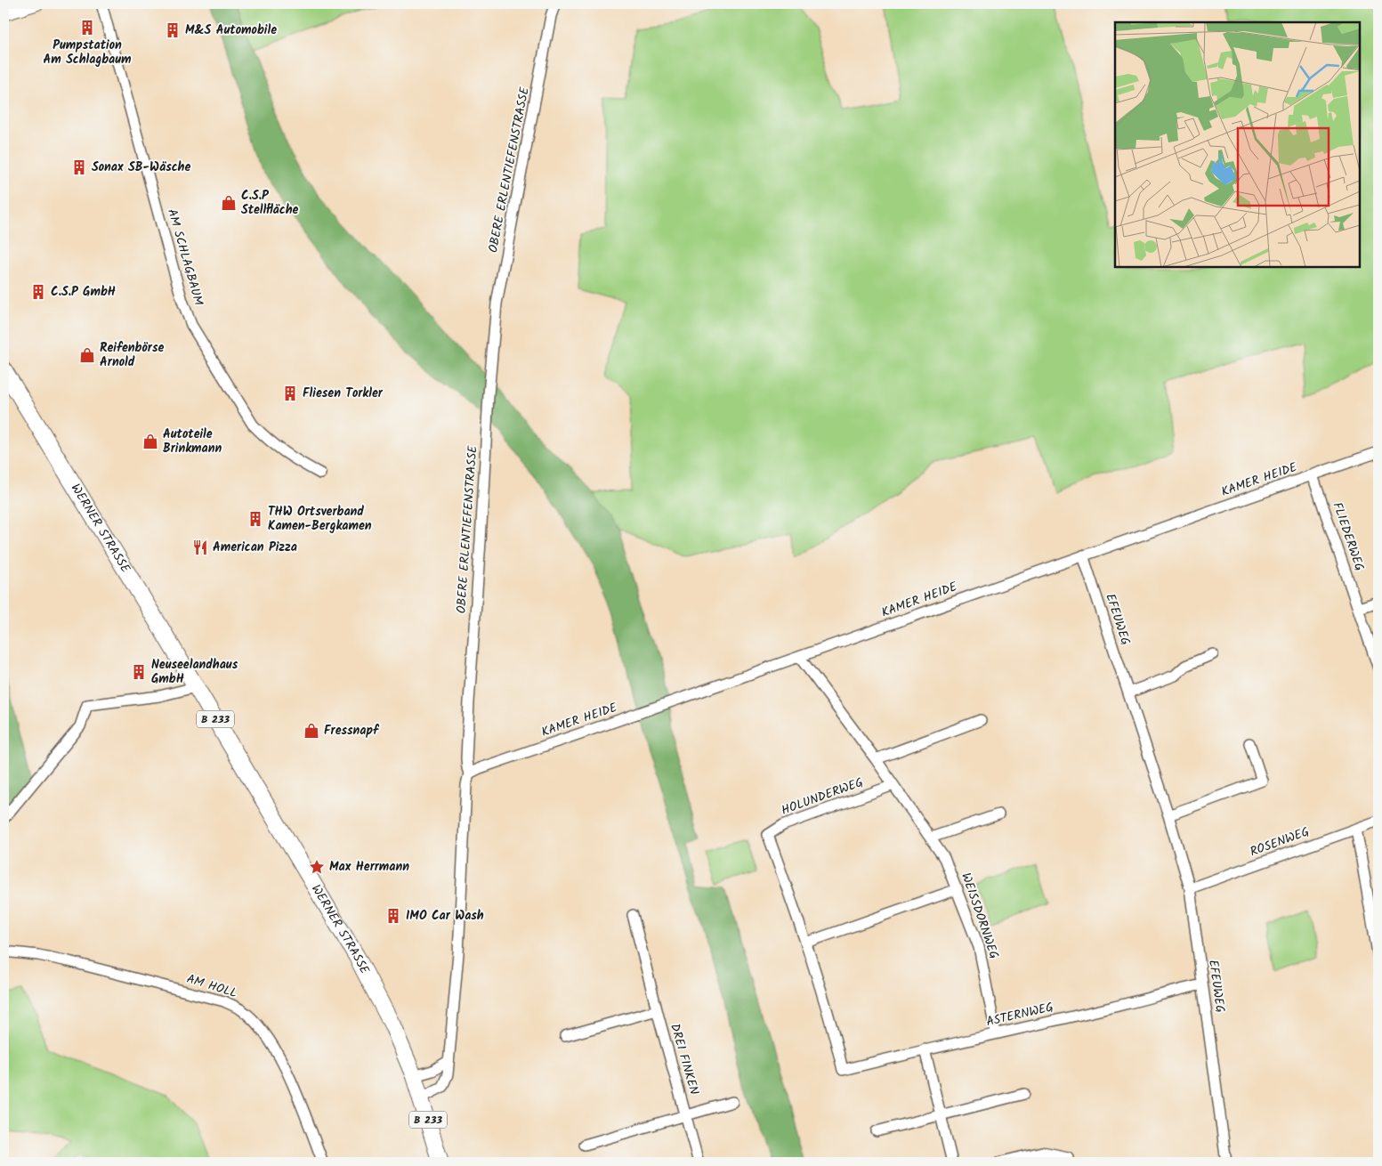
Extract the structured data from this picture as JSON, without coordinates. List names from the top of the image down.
{
  "streets": {
    "main road": ["WERNER STRASSE", "B 233"],
    "street": [
      "OBERE ERLENTIEFENSTRASSE",
      "AM SCHLAGBAUM",
      "KAMER HEIDE",
      "FLIEDERWEG",
      "EFEUWEG",
      "HOLUNDERWEG",
      "ROSENWEG",
      "WEISSDORNWEG",
      "AM HOLL",
      "ASTERNWEG",
      "DREI FINKEN"
    ]
  },
  "crossings": [
    ["OBERE ERLENTIEFENSTRASSE", "KAMER HEIDE"],
    ["OBERE ERLENTIEFENSTRASSE", "WERNER STRASSE"],
    ["KAMER HEIDE", "FLIEDERWEG"],
    ["KAMER HEIDE", "EFEUWEG"],
    ["KAMER HEIDE", "WEISSDORNWEG"],
    ["EFEUWEG", "ROSENWEG"],
    ["EFEUWEG", "ASTERNWEG"],
    ["HOLUNDERWEG", "WEISSDORNWEG"],
    ["HOLUNDERWEG", "ASTERNWEG"],
    ["WEISSDORNWEG", "ASTERNWEG"]
  ],
  "places": {
    "building": [
      "Pumpstation Am Schlagbaum",
      "M&S Automobile",
      "Sonax SB-Wäsche",
      "C.S.P GmbH",
      "Fliesen Torkler",
      "THW Ortsverband Kamen-Bergkamen",
      "Neuseelandhaus GmbH",
      "IMO Car Wash"
    ],
    "shop": [
      "C.S.P Stellfläche",
      "Reifenbörse Arnold",
      "Autoteile Brinkmann",
      "Fressnapf"
    ],
    "restaurant": ["American Pizza"],
    "place": ["Max Herrmann"]
  }
}
